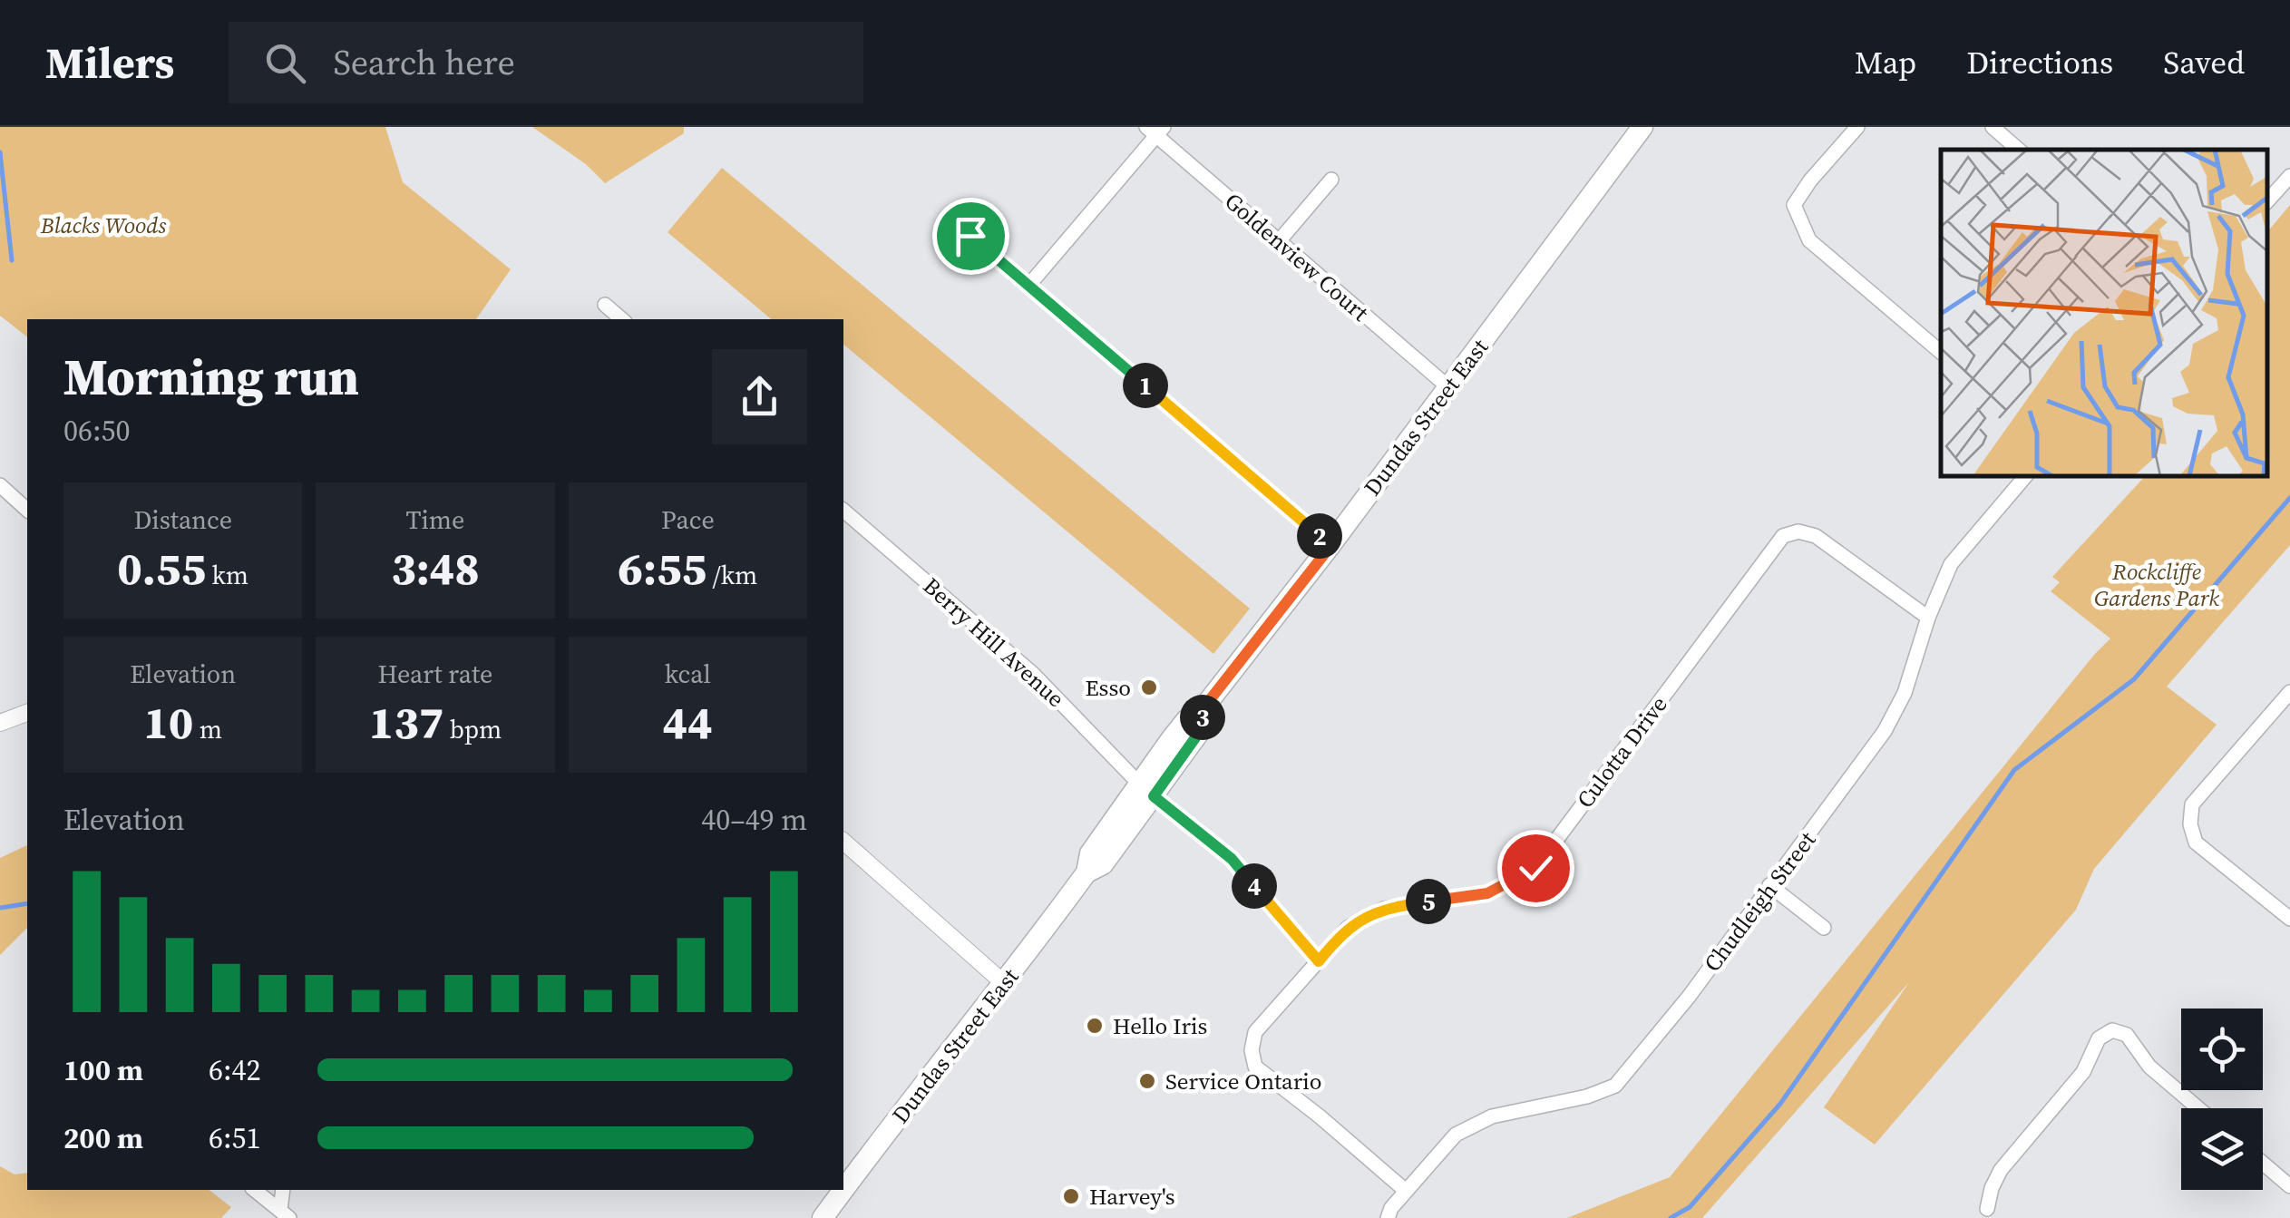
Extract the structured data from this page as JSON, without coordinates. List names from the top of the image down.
{
  "streets": {
    "main road": ["Dundas Street East"],
    "street": [
      "Goldenview Court",
      "Berry Hill Avenue",
      "Culotta Drive",
      "Chudleigh Street"
    ]
  },
  "crossings": [
    ["Goldenview Court", "Dundas Street East"],
    ["Dundas Street East", "Berry Hill Avenue"],
    ["Berry Hill Avenue", "Culotta Drive"],
    ["Culotta Drive", "Chudleigh Street"]
  ],
  "parks": ["Blacks Woods", "Rockcliffe Gardens Park"],
  "places": [
    "Esso",
    "Hello Iris",
    "Service Ontario",
    "Harvey's"
  ],
  "page": {
    "header": "Milers",
    "search": "Search here",
    "nav": ["Map", "Directions", "Saved"],
    "heading": ["Morning run", "06:50"],
    "pins": [
      "1",
      "2",
      "3",
      "4",
      "5"
    ],
    "stats": [
      ["Distance", "0.55 km"],
      ["Time", "3:48"],
      ["Pace", "6:55 /km"],
      ["Elevation", "10 m"],
      ["Heart rate", "137 bpm"],
      ["kcal", "44"]
    ],
    "chart": ["Elevation", "40–49 m"],
    "list": [
      {
        "name": "100 m",
        "note": "6:42"
      },
      {
        "name": "200 m",
        "note": "6:51"
      }
    ]
  }
}
